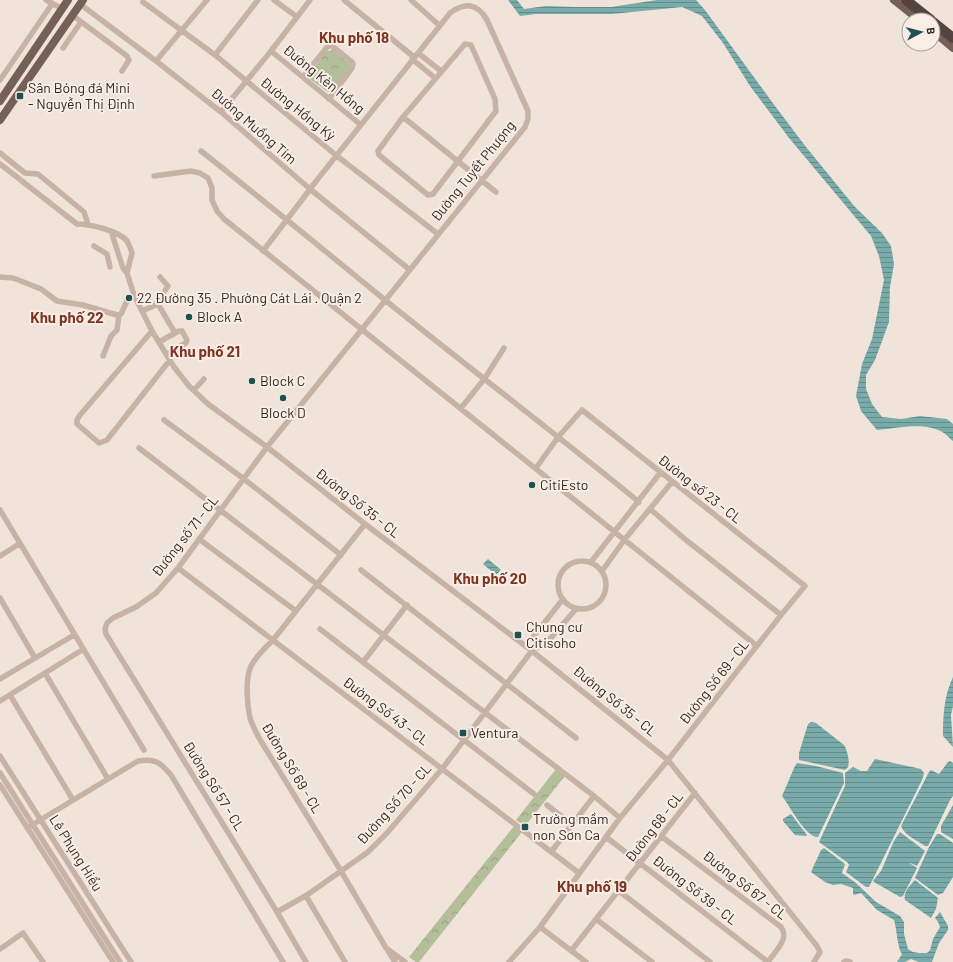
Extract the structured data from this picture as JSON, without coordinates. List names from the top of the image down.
{
  "streets": {
    "street": [
      "Đường Kèn Hồng",
      "Đường Hồng Kỳ",
      "Đường Muồng Tím",
      "Đường Tuyết Phượng",
      "Đường số 23 - CL",
      "Đường Số 35 - CL",
      "Đường số 71 - CL",
      "Đường Số 69 - CL",
      "Đường Số 43 - CL",
      "Đường Số 57 - CL",
      "Đường Số 70 - CL",
      "Đường 68 - CL",
      "Lê Phụng Hiểu",
      "Đường Số 67 - CL",
      "Đường Số 39 - CL"
    ]
  },
  "crossings": [
    ["Đường Kèn Hồng", "Đường Tuyết Phượng"],
    ["Đường Hồng Kỳ", "Đường Tuyết Phượng"],
    ["Đường Muồng Tím", "Đường Tuyết Phượng"],
    ["Đường Tuyết Phượng", "Đường số 71 - CL"],
    ["Đường số 23 - CL", "Đường Số 69 - CL"],
    ["Đường Số 35 - CL", "Đường số 71 - CL"],
    ["Đường Số 35 - CL", "Đường Số 69 - CL"],
    ["Đường Số 35 - CL", "Đường Số 70 - CL"],
    ["Đường Số 35 - CL", "Đường 68 - CL"],
    ["Đường số 71 - CL", "Đường Số 43 - CL"],
    ["Đường số 71 - CL", "Đường Số 57 - CL"],
    ["Đường Số 69 - CL", "Đường Số 43 - CL"],
    ["Đường Số 69 - CL", "Đường Số 70 - CL"],
    ["Đường Số 69 - CL", "Đường Số 39 - CL"],
    ["Đường Số 43 - CL", "Đường Số 70 - CL"],
    ["Đường Số 57 - CL", "Đường Số 70 - CL"],
    ["Đường 68 - CL", "Đường Số 67 - CL"],
    ["Đường 68 - CL", "Đường Số 39 - CL"],
    ["Đường Số 67 - CL", "Đường Số 39 - CL"]
  ],
  "districts": [
    "Khu phố 18",
    "Khu phố 22",
    "Khu phố 21",
    "Khu phố 20",
    "Khu phố 19"
  ],
  "places": {
    "transit": [
      "Sân Bóng đá Mini - Nguyễn Thị Định",
      "Chung cư Citisoho",
      "Ventura",
      "Trường mầm non Sơn Ca"
    ],
    "other": [
      "22 Đường 35 . Phường Cát Lái . Quận 2",
      "Block A",
      "Block C",
      "Block D",
      "CitiEsto"
    ]
  },
  "north": "right"
}
